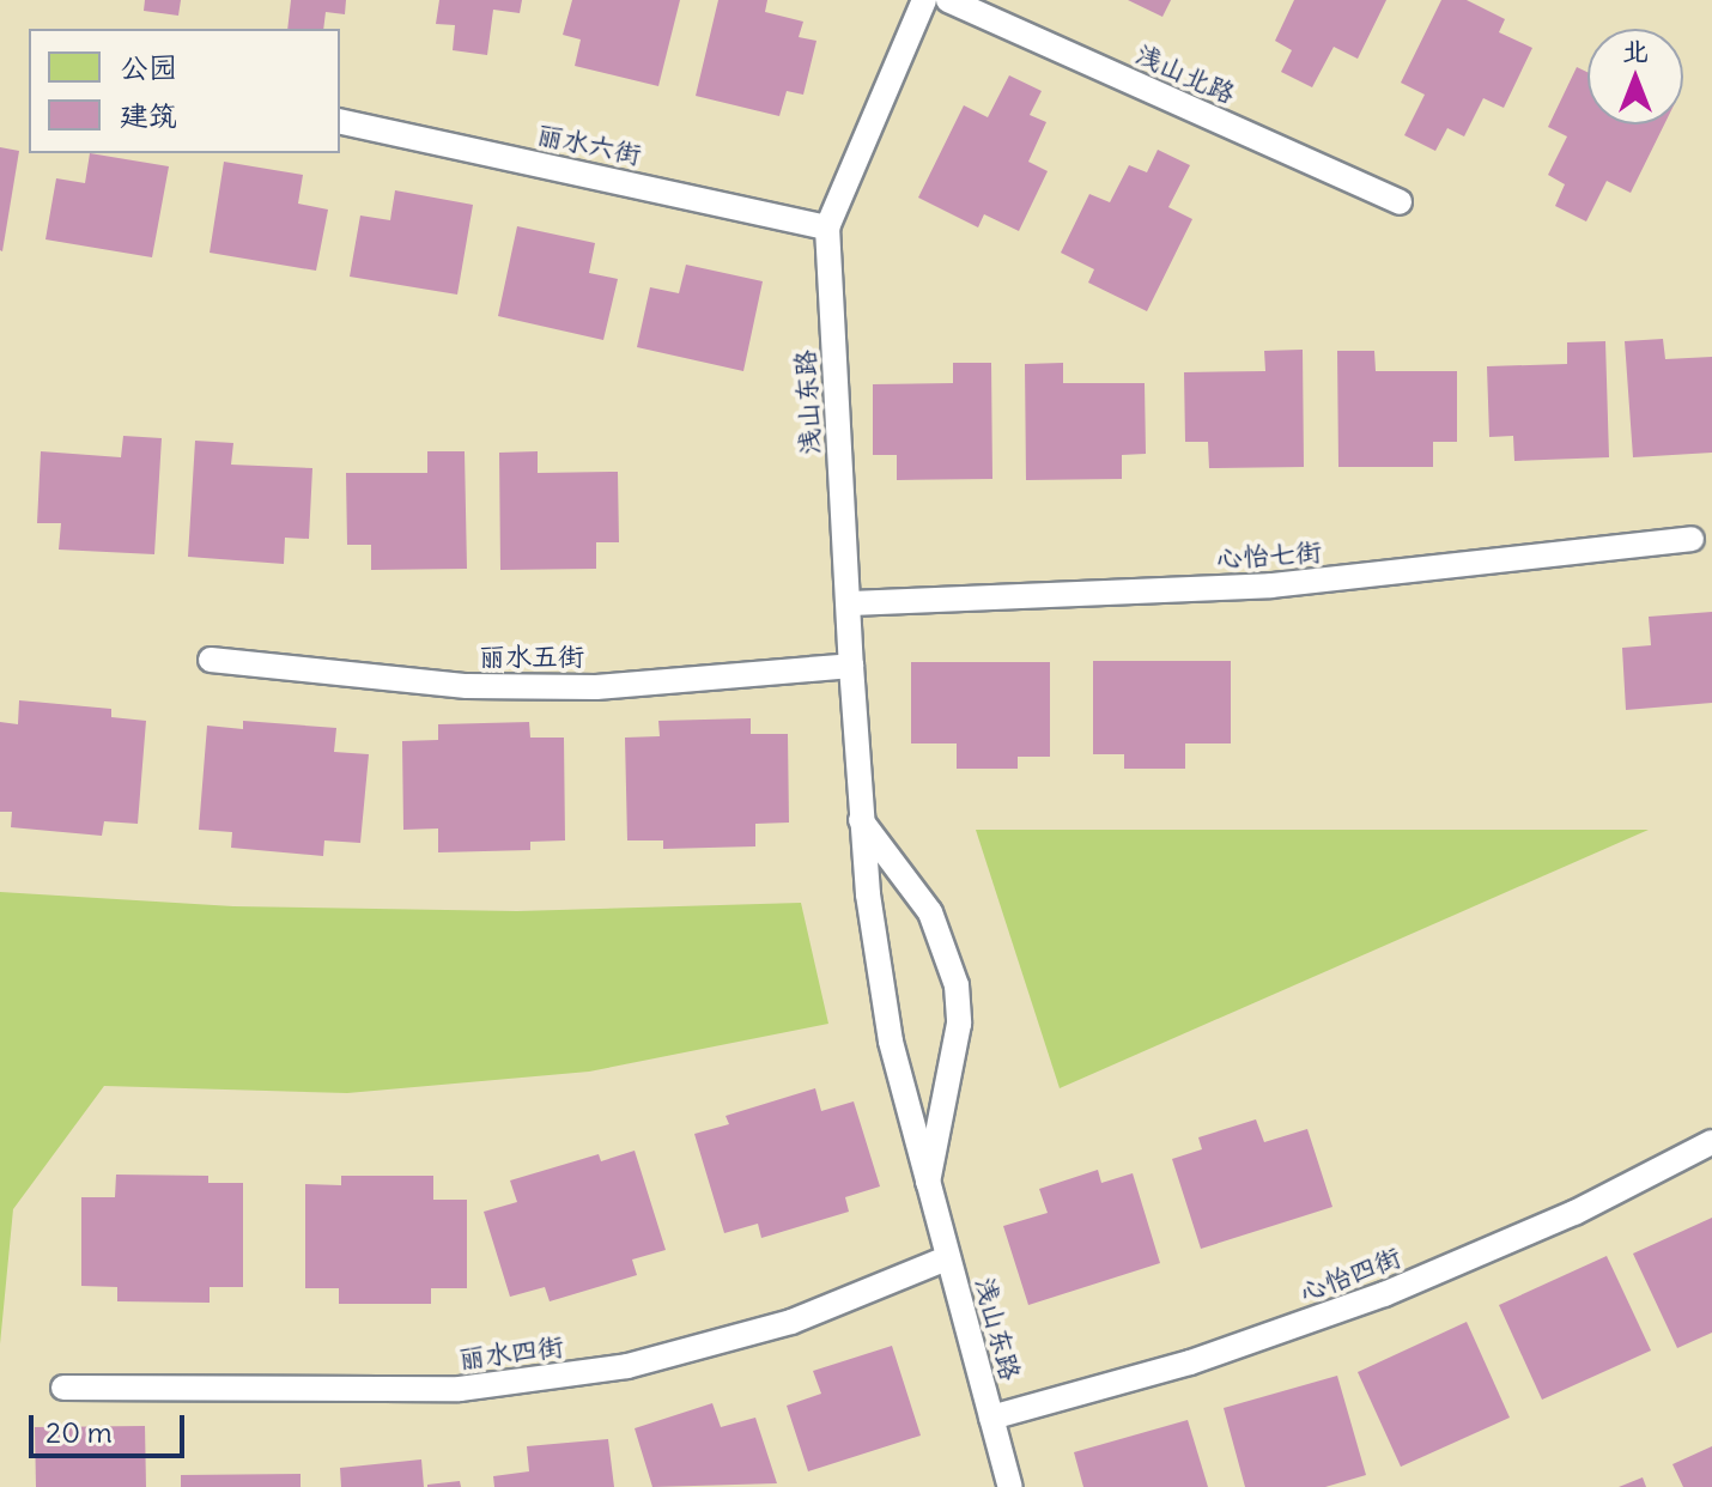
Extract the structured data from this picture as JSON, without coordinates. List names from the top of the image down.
{
  "streets": {
    "lane": [
      "浅山北路",
      "丽水六街",
      "浅山东路",
      "心怡七街",
      "丽水五街",
      "心怡四街",
      "丽水四街"
    ]
  },
  "crossings": [
    ["丽水六街", "浅山东路"],
    ["浅山东路", "心怡七街"],
    ["浅山东路", "丽水五街"],
    ["浅山东路", "心怡四街"],
    ["浅山东路", "丽水四街"]
  ],
  "legend": ["公园", "建筑"],
  "scale_bar": "20 m",
  "north": "top"
}
